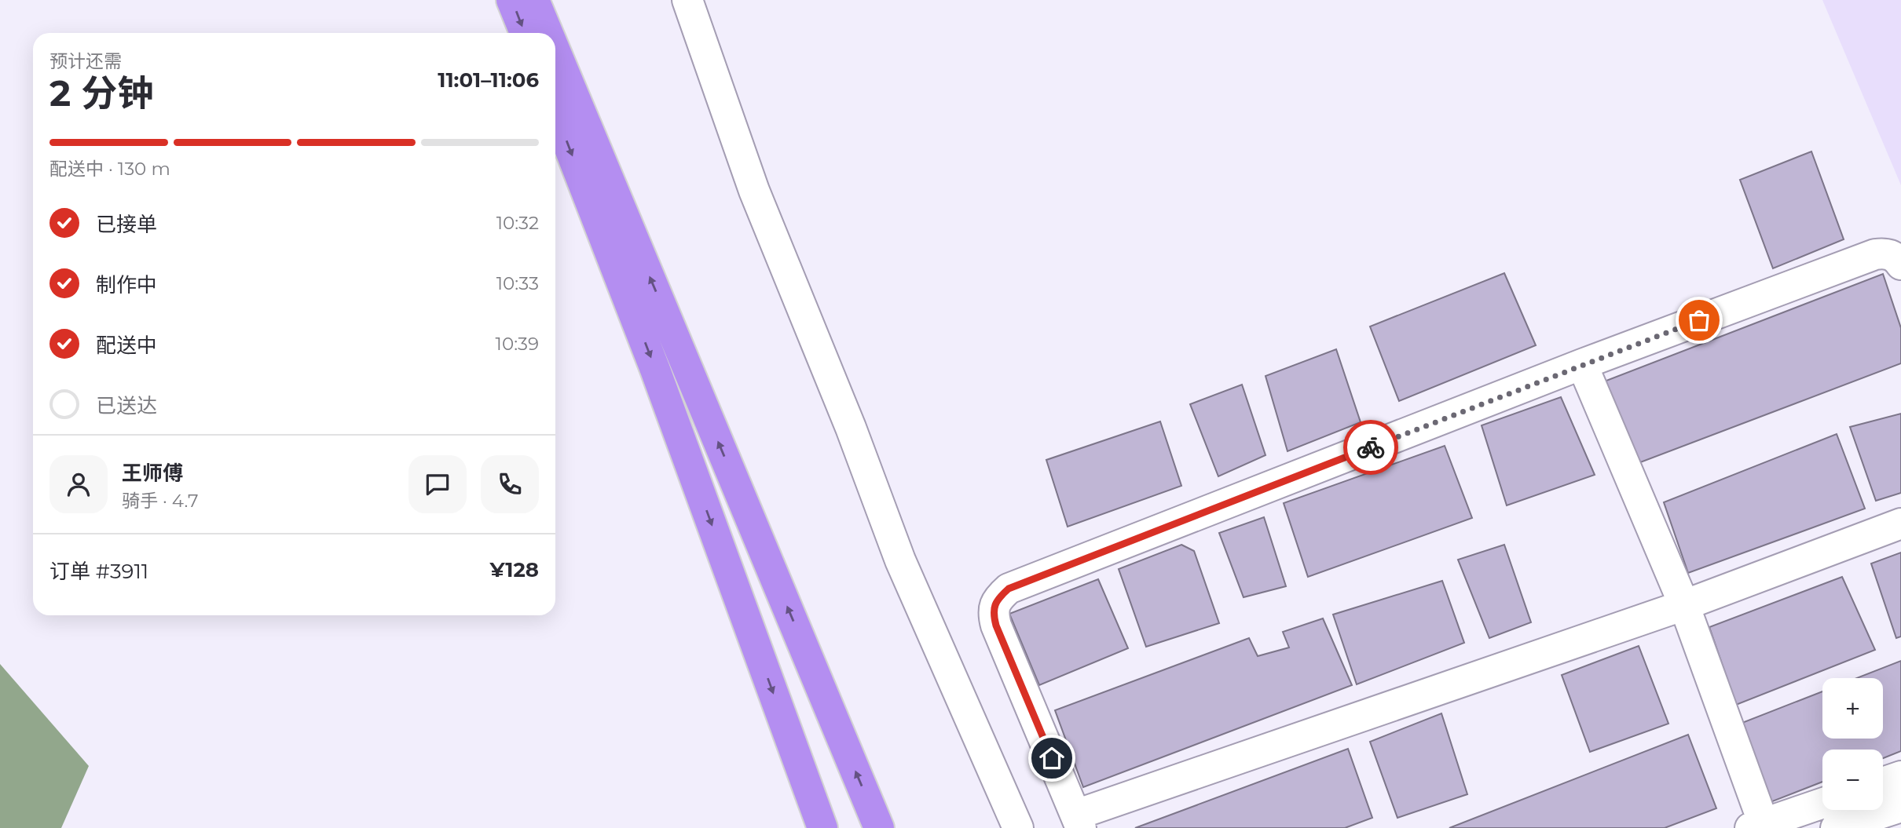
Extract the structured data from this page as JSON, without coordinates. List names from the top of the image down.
{
  "page": {
    "heading": ["2 分钟", "预计还需", "11:01–11:06"],
    "panel": [
      "王师傅",
      "骑手 · 4.7",
      "订单 #3911",
      "¥128"
    ],
    "bar": "配送中 · 130 m",
    "list": [
      ["已接单", "10:32"],
      ["制作中", "10:33"],
      ["配送中", "10:39"],
      "已送达"
    ],
    "map_buttons": ["+", "−"]
  }
}
